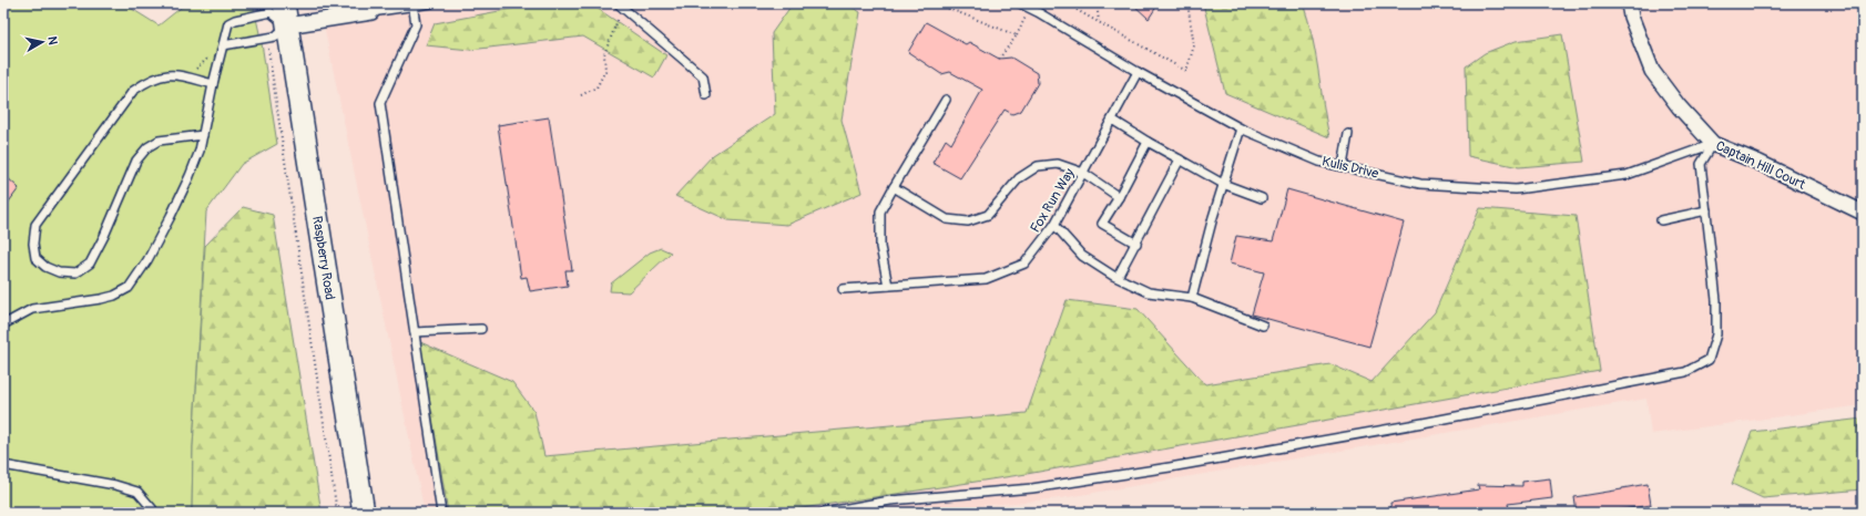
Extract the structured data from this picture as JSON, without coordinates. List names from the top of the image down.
{
  "streets": {
    "main road": ["Raspberry Road"],
    "street": ["Captain Hill Court"],
    "lane": ["Kulis Drive", "Fox Run Way"]
  },
  "crossings": [
    ["Captain Hill Court", "Kulis Drive"],
    ["Kulis Drive", "Fox Run Way"]
  ],
  "north": "right"
}
